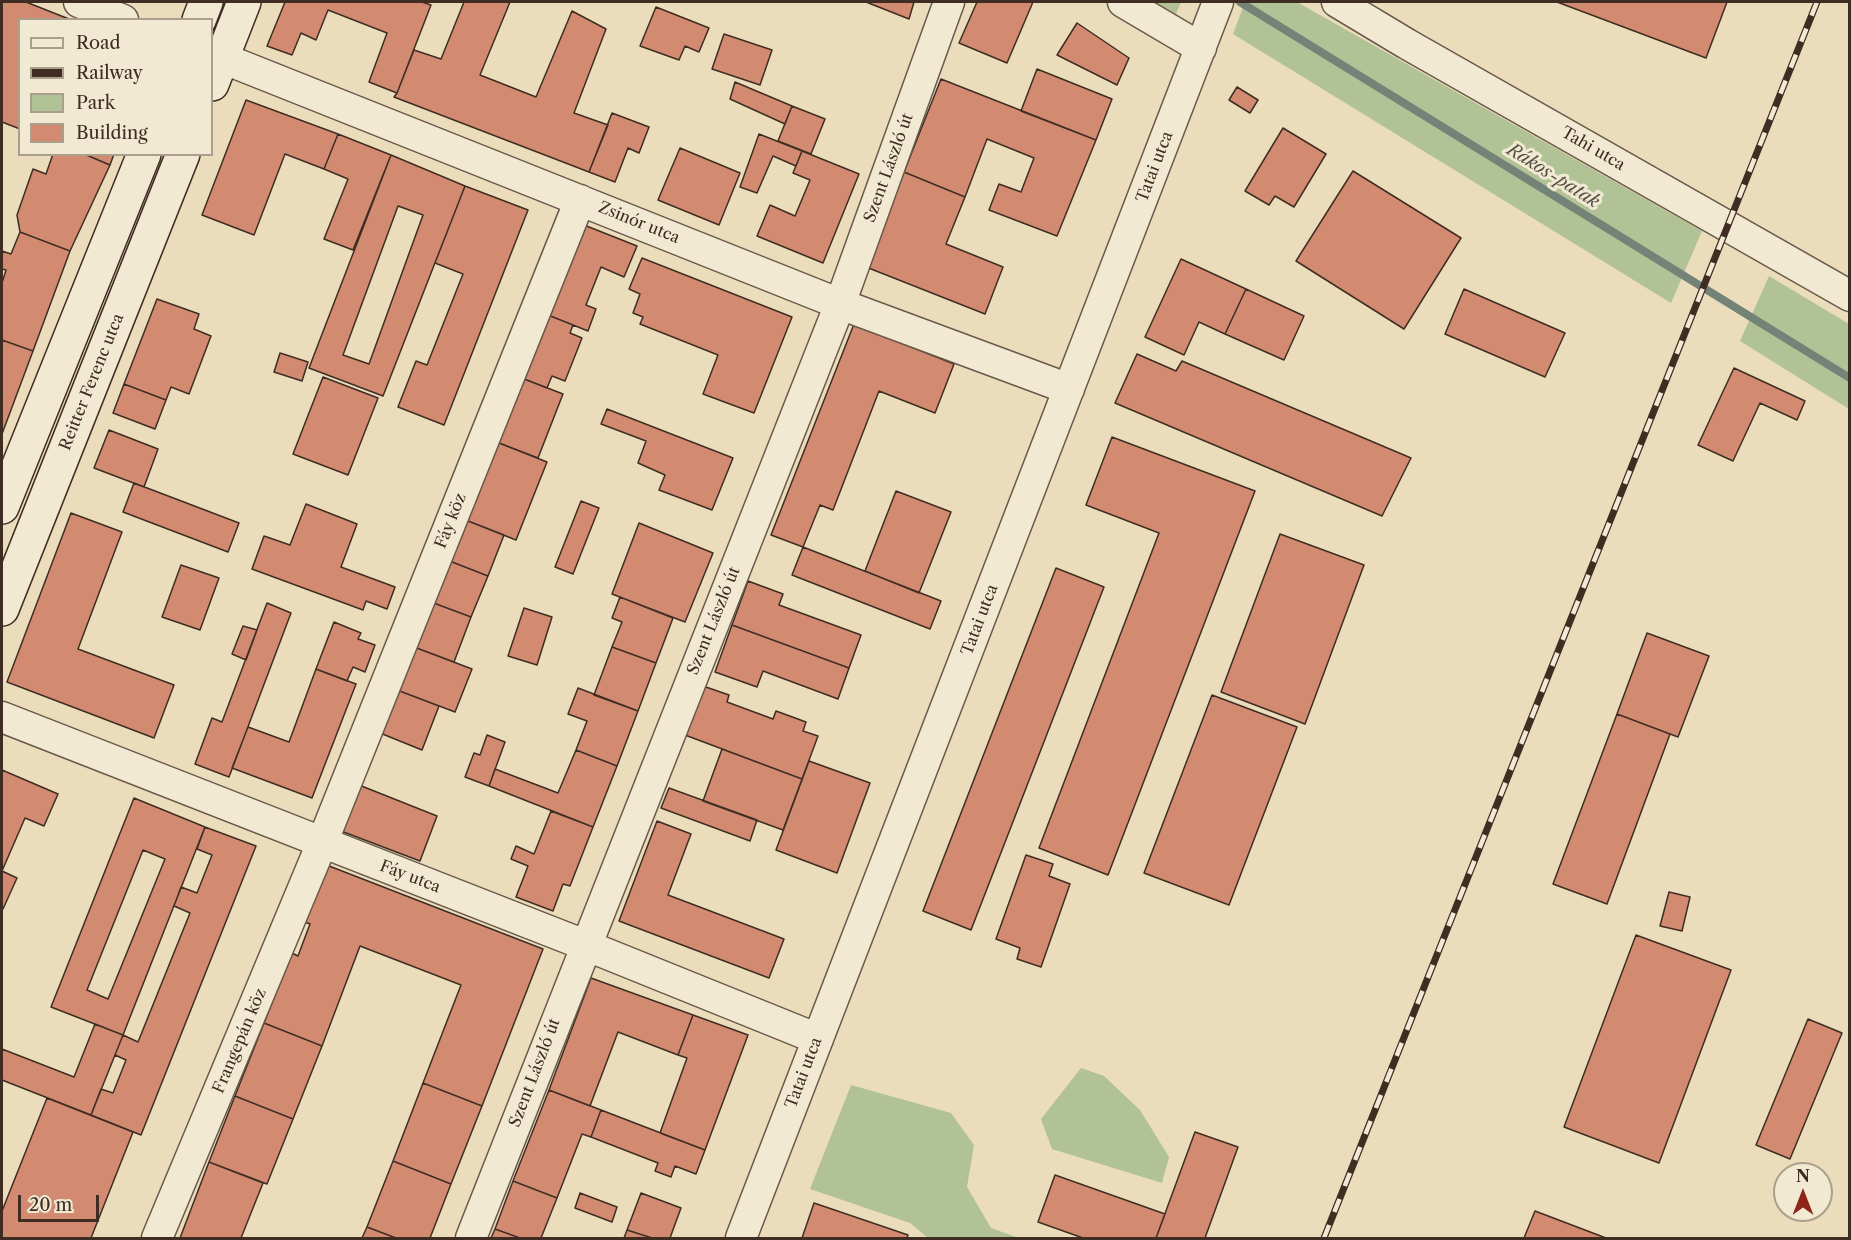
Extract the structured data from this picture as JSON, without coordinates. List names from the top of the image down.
{
  "streets": {
    "street": [
      "Tahi utca",
      "Tatai utca",
      "Szent László út",
      "Zsinór utca",
      "Reitter Ferenc utca",
      "Fáy köz",
      "Fáy utca",
      "Frangepán köz"
    ]
  },
  "crossings": [
    ["Tatai utca", "Zsinór utca"],
    ["Tatai utca", "Fáy utca"],
    ["Szent László út", "Zsinór utca"],
    ["Szent László út", "Fáy utca"],
    ["Zsinór utca", "Fáy köz"],
    ["Fáy köz", "Fáy utca"],
    ["Fáy köz", "Frangepán köz"],
    ["Fáy utca", "Frangepán köz"]
  ],
  "water": ["Rákos-patak"],
  "legend": [
    "Road",
    "Railway",
    "Park",
    "Building"
  ],
  "scale_bar": "20 m",
  "north": "top"
}
